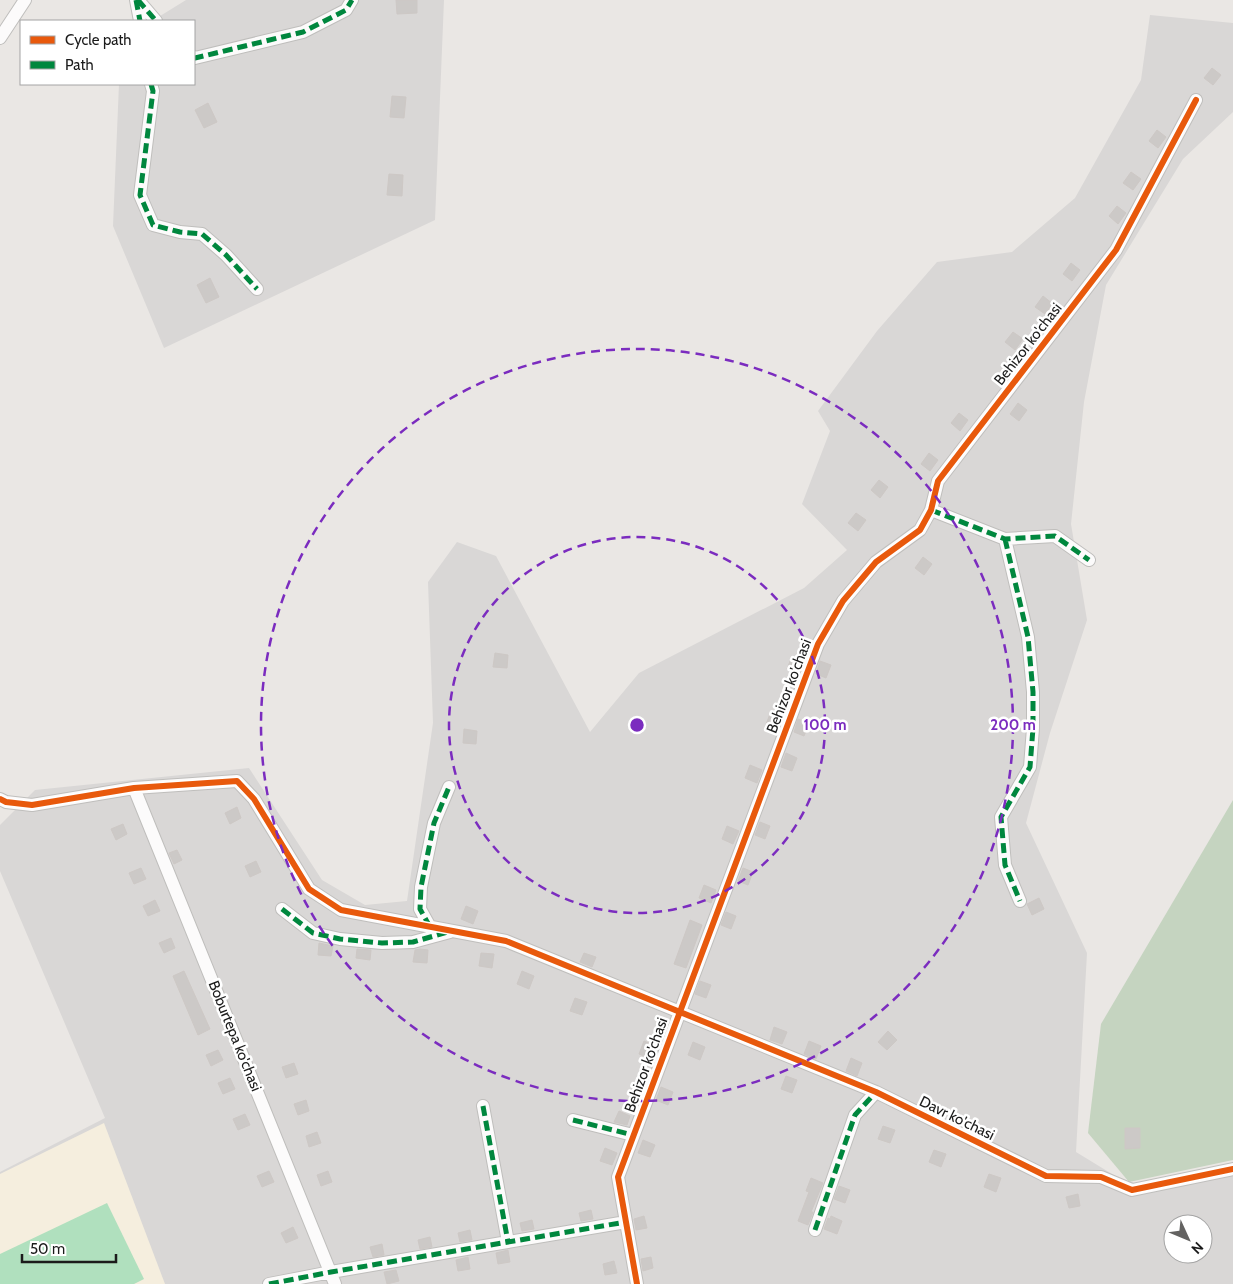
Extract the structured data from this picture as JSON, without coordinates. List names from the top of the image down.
{
  "streets": {
    "street": ["Behizor ko'chasi", "Boburtepa ko'chasi", "Davr ko'chasi"]
  },
  "crossings": [
    ["Behizor ko'chasi", "Davr ko'chasi"],
    ["Boburtepa ko'chasi", "Davr ko'chasi"]
  ],
  "legend": ["Cycle path", "Path"],
  "scale_bar": "50 m",
  "north": "bottom right",
  "rings": ["100 m", "200 m"]
}
